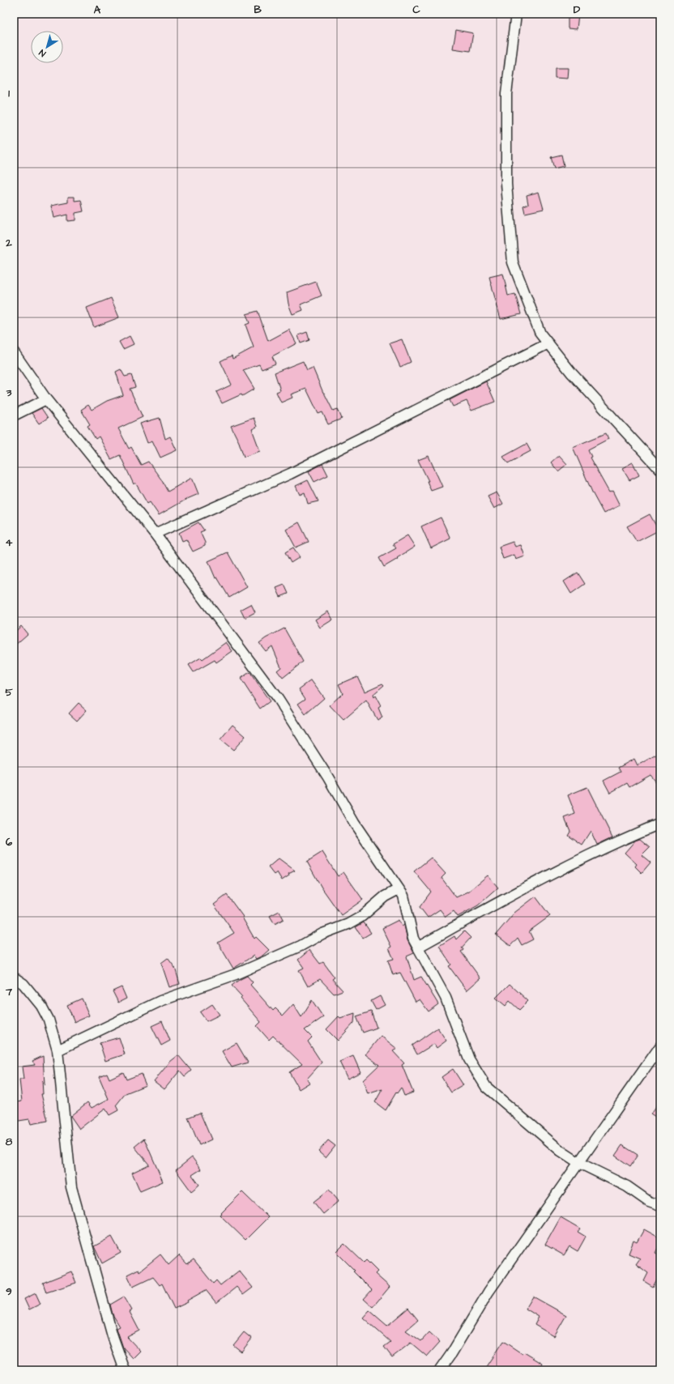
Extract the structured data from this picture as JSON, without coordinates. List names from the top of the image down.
{
  "north": "bottom left",
  "grid": {
    "columns": [
      "A",
      "B",
      "C",
      "D"
    ],
    "rows": [
      "1",
      "2",
      "3",
      "4",
      "5",
      "6",
      "7",
      "8",
      "9"
    ]
  }
}
